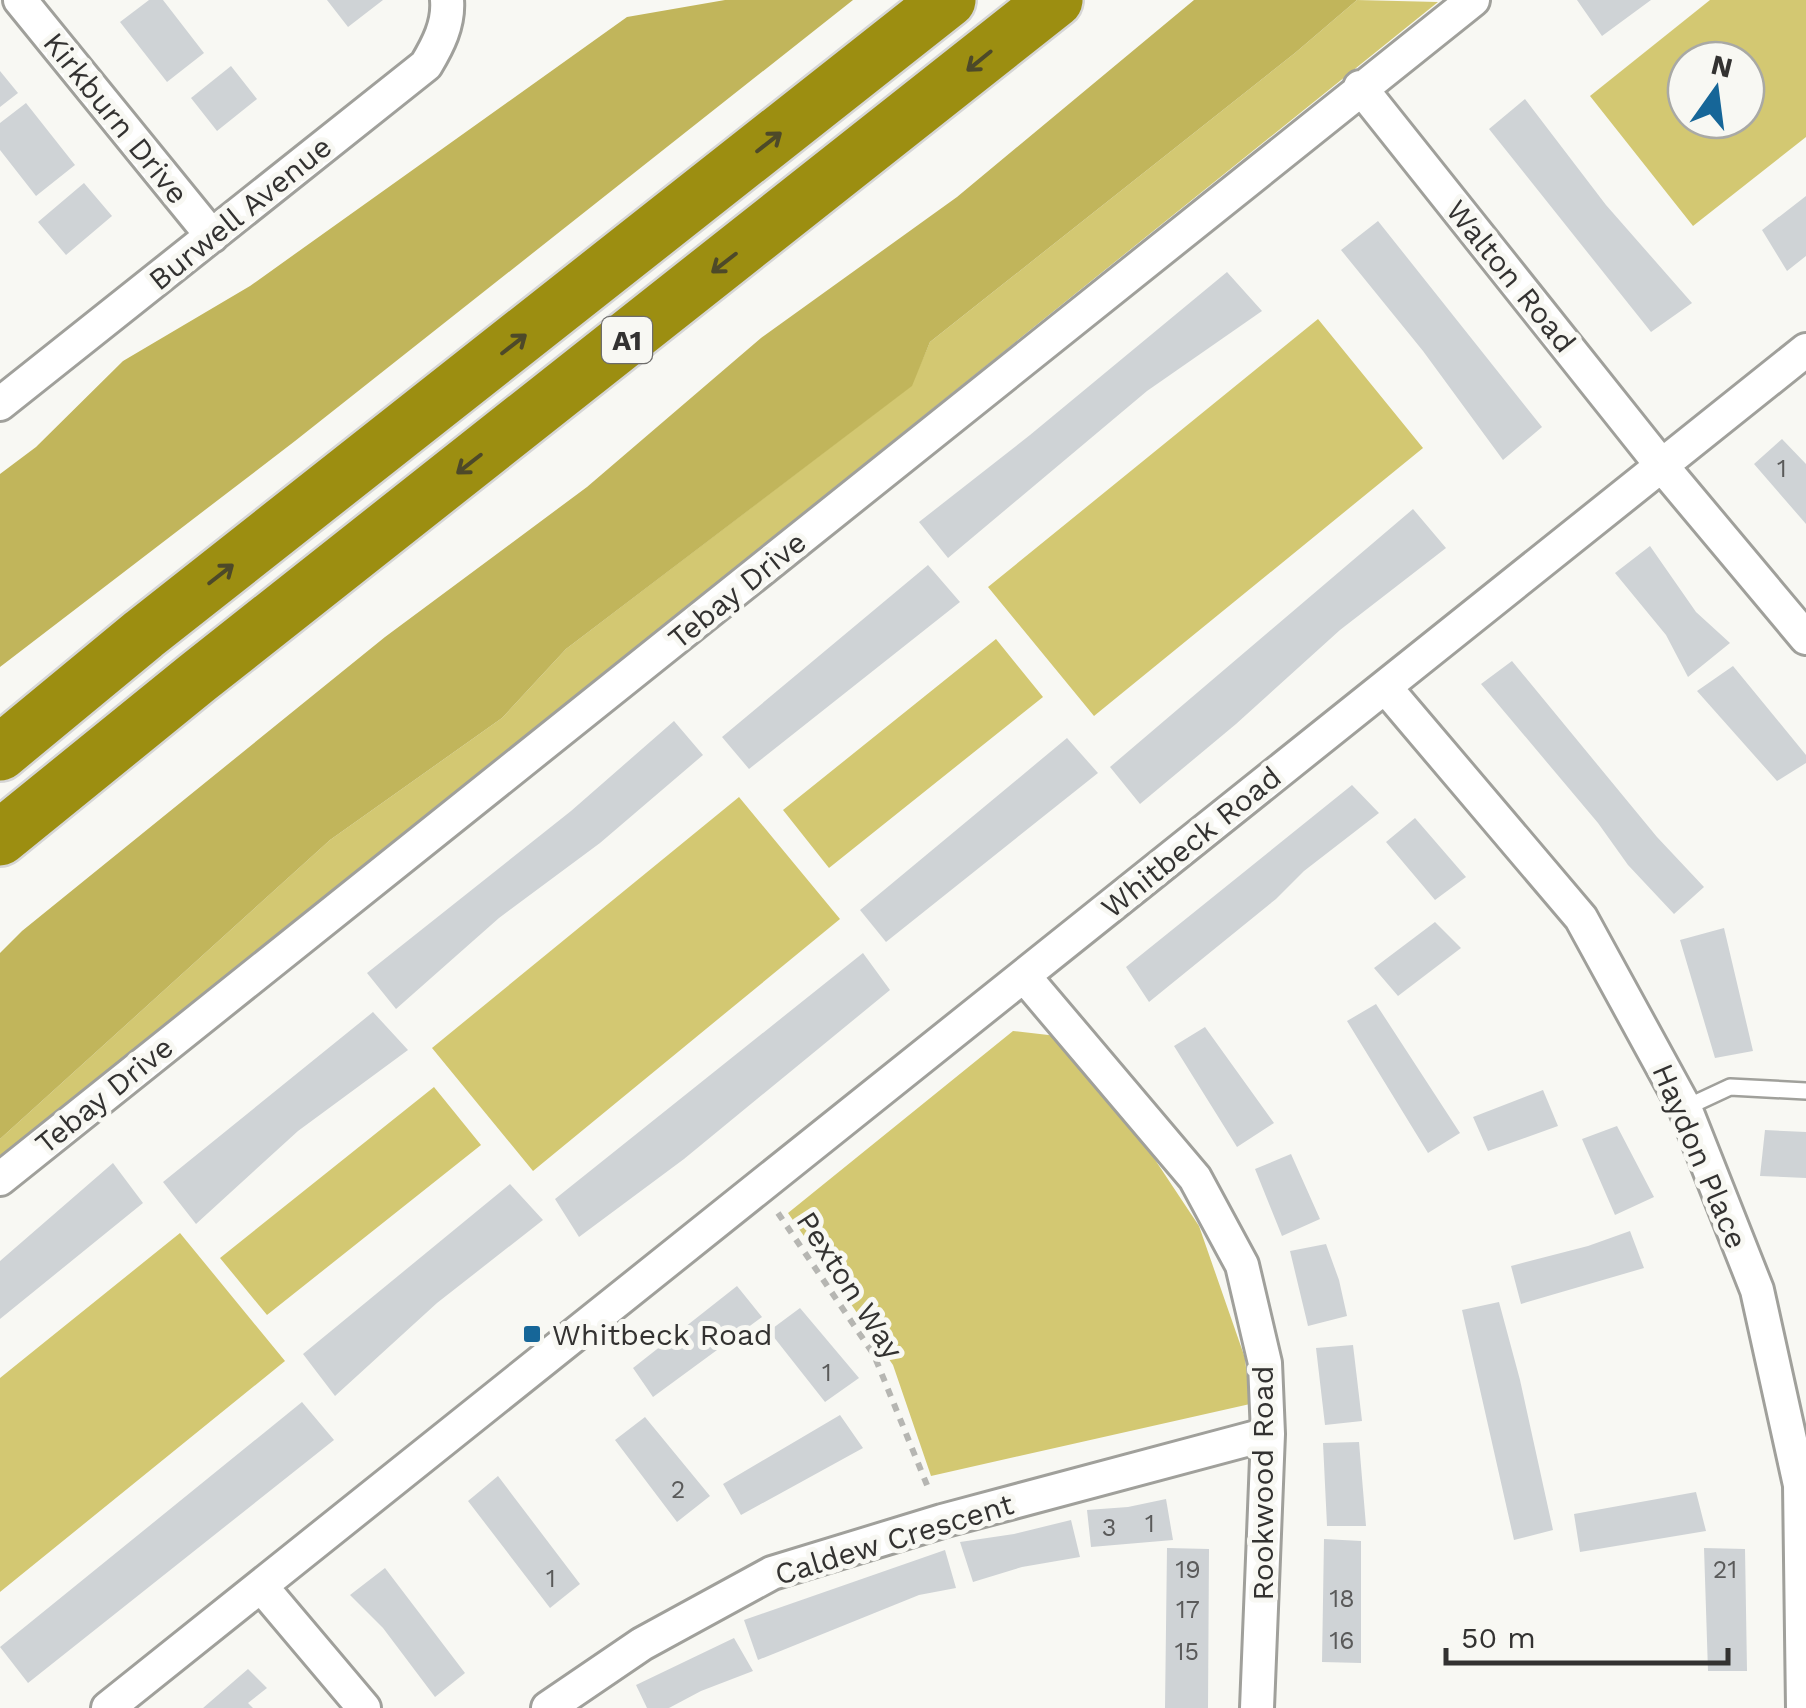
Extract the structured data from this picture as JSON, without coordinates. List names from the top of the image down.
{
  "streets": {
    "highway": ["A1"],
    "street": [
      "Kirkburn Drive",
      "Burwell Avenue",
      "Walton Road",
      "Tebay Drive",
      "Whitbeck Road",
      "Haydon Place",
      "Rookwood Road",
      "Caldew Crescent"
    ],
    "path": ["Pexton Way"]
  },
  "crossings": [
    ["Kirkburn Drive", "Burwell Avenue"],
    ["Walton Road", "Tebay Drive"],
    ["Walton Road", "Whitbeck Road"],
    ["Whitbeck Road", "Haydon Place"],
    ["Whitbeck Road", "Pexton Way"],
    ["Whitbeck Road", "Rookwood Road"],
    ["Pexton Way", "Caldew Crescent"],
    ["Rookwood Road", "Caldew Crescent"]
  ],
  "places": {
    "transit": ["Whitbeck Road"]
  },
  "house_numbers": [
    "1",
    "1",
    "2",
    "1",
    "3",
    "19",
    "21",
    "1",
    "18",
    "17",
    "16",
    "15"
  ],
  "scale_bar": "50 m",
  "north": "top"
}
